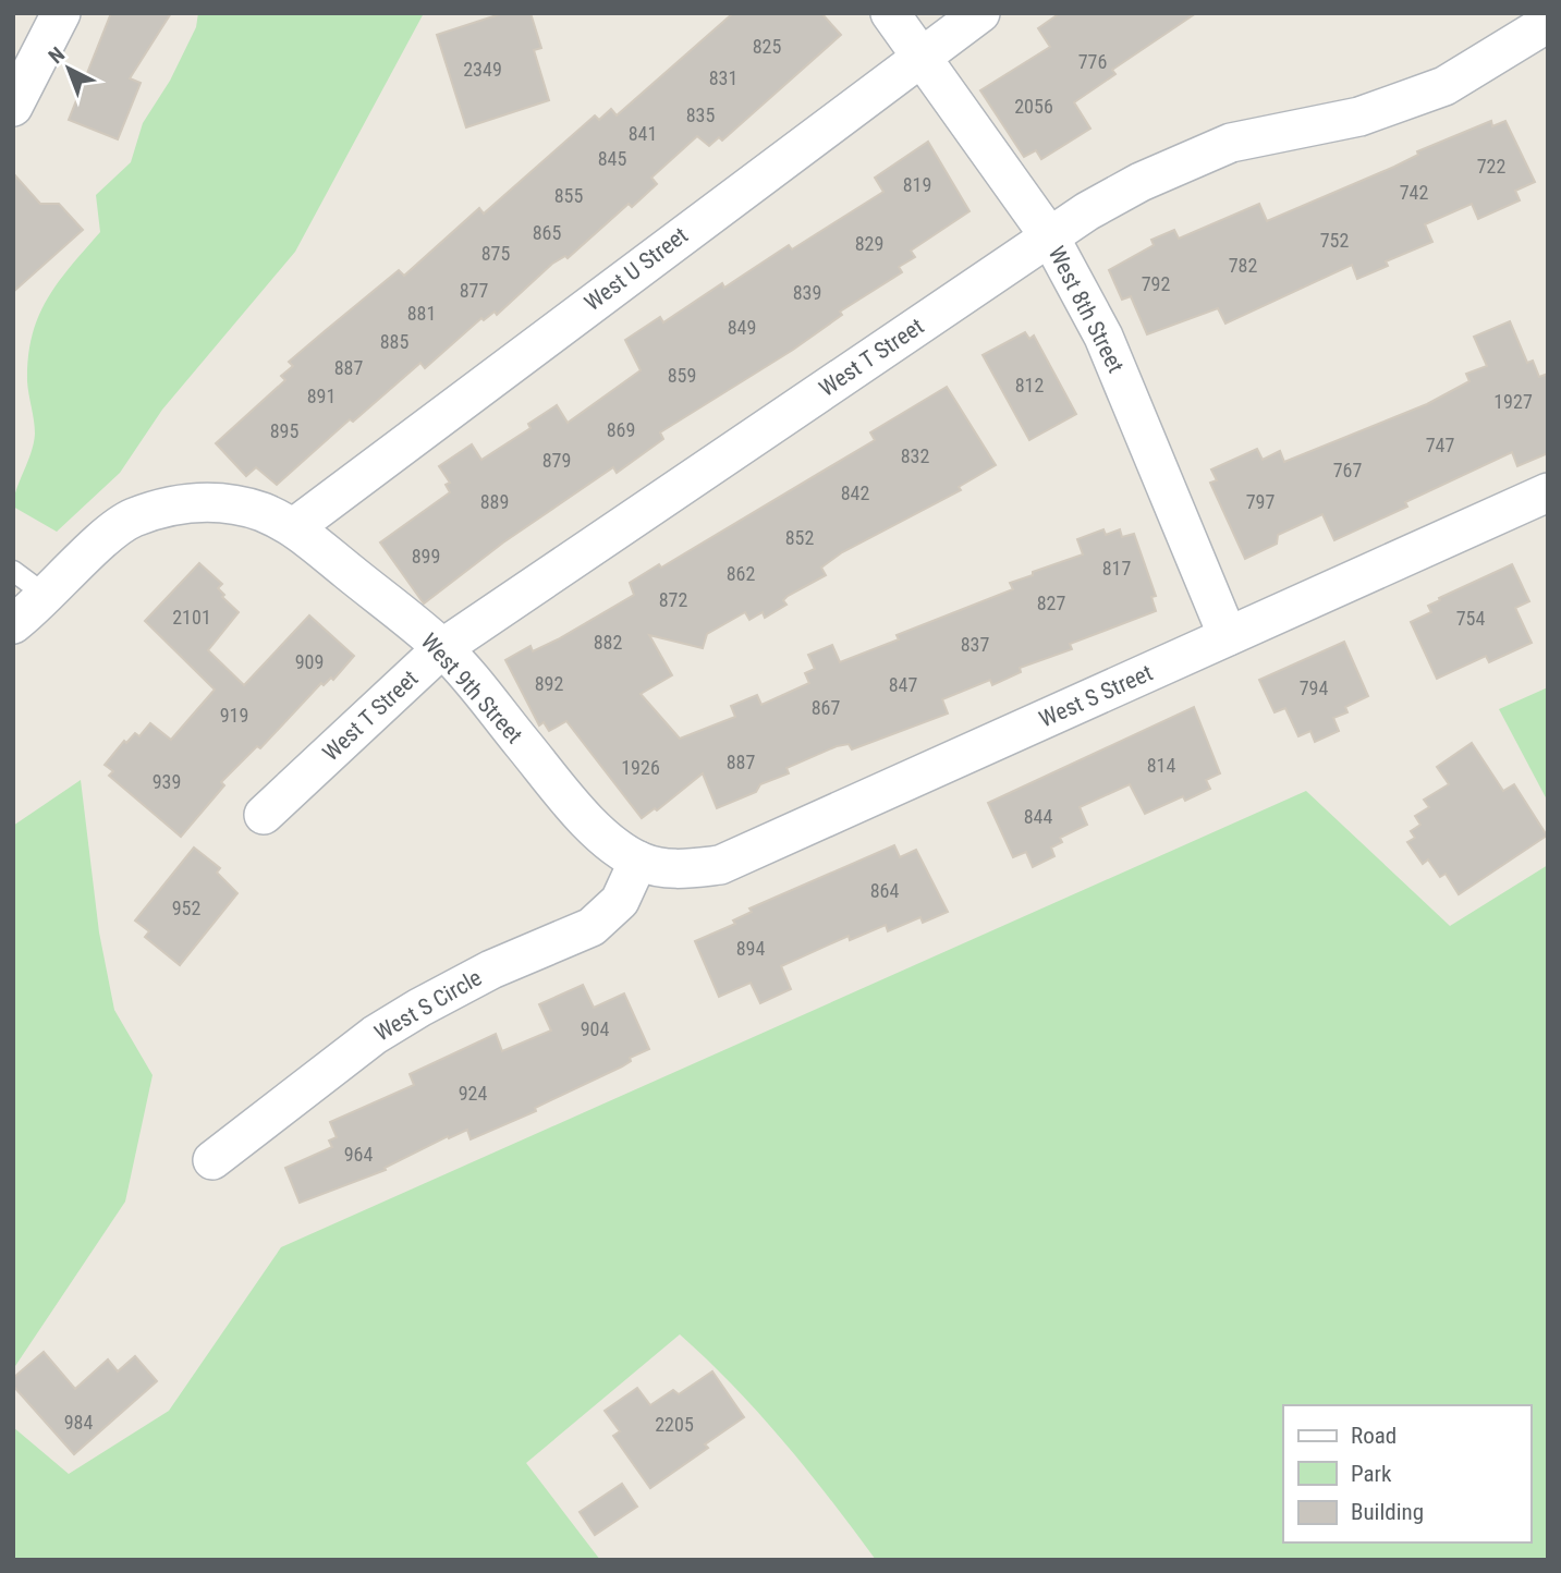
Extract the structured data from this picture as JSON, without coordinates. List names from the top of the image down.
{
  "streets": {
    "street": [
      "West U Street",
      "West 8th Street",
      "West T Street",
      "West 9th Street",
      "West S Street",
      "West S Circle"
    ]
  },
  "crossings": [
    ["West U Street", "West 8th Street"],
    ["West U Street", "West 9th Street"],
    ["West 8th Street", "West T Street"],
    ["West 8th Street", "West S Street"],
    ["West T Street", "West 9th Street"],
    ["West 9th Street", "West S Street"],
    ["West 9th Street", "West S Circle"],
    ["West S Street", "West S Circle"]
  ],
  "house_numbers": [
    "825",
    "776",
    "2349",
    "831",
    "2056",
    "835",
    "841",
    "845",
    "722",
    "819",
    "742",
    "855",
    "865",
    "752",
    "829",
    "875",
    "782",
    "792",
    "877",
    "839",
    "881",
    "849",
    "885",
    "887",
    "859",
    "812",
    "891",
    "1927",
    "869",
    "895",
    "747",
    "832",
    "879",
    "767",
    "842",
    "889",
    "797",
    "852",
    "899",
    "817",
    "862",
    "872",
    "827",
    "2101",
    "754",
    "882",
    "837",
    "909",
    "892",
    "847",
    "794",
    "867",
    "919",
    "887",
    "814",
    "1926",
    "939",
    "844",
    "864",
    "952",
    "894",
    "904",
    "924",
    "964",
    "984",
    "2205"
  ],
  "legend": ["Road", "Park", "Building"],
  "north": "top left"
}
